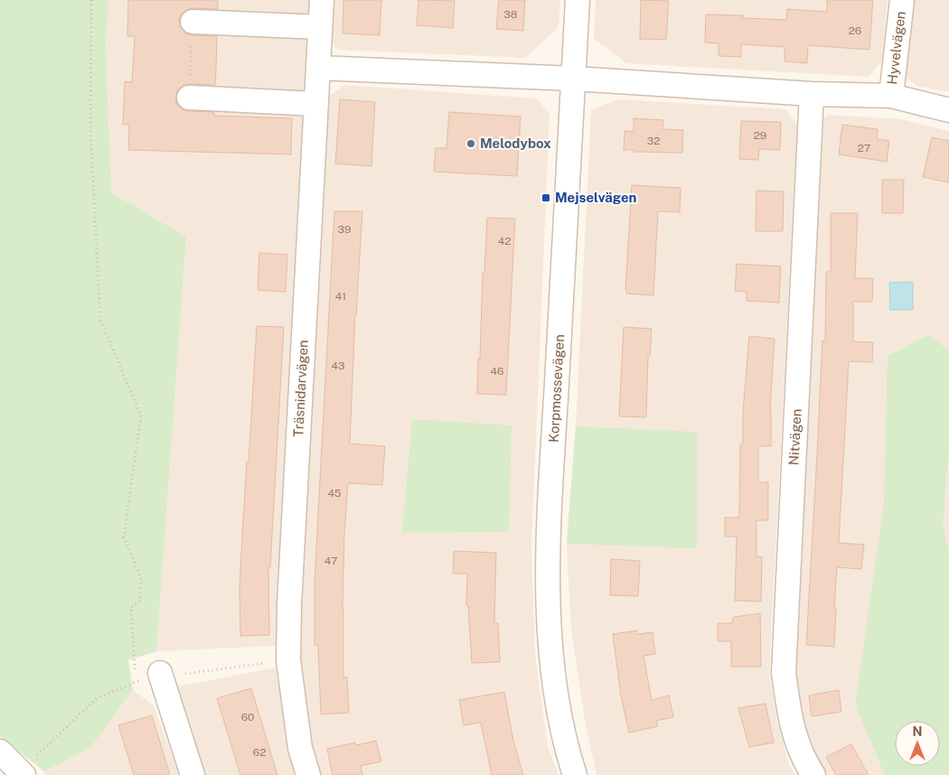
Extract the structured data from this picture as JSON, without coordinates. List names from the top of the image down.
{
  "streets": {
    "street": [
      "Hyvelvägen",
      "Träsnidarvägen",
      "Korpmossevägen",
      "Nitvägen"
    ]
  },
  "places": {
    "other": ["Melodybox"],
    "transit": ["Mejselvägen"]
  },
  "house_numbers": [
    "38",
    "26",
    "29",
    "32",
    "27",
    "39",
    "42",
    "41",
    "43",
    "46",
    "45",
    "47",
    "60",
    "62"
  ],
  "north": "top"
}
